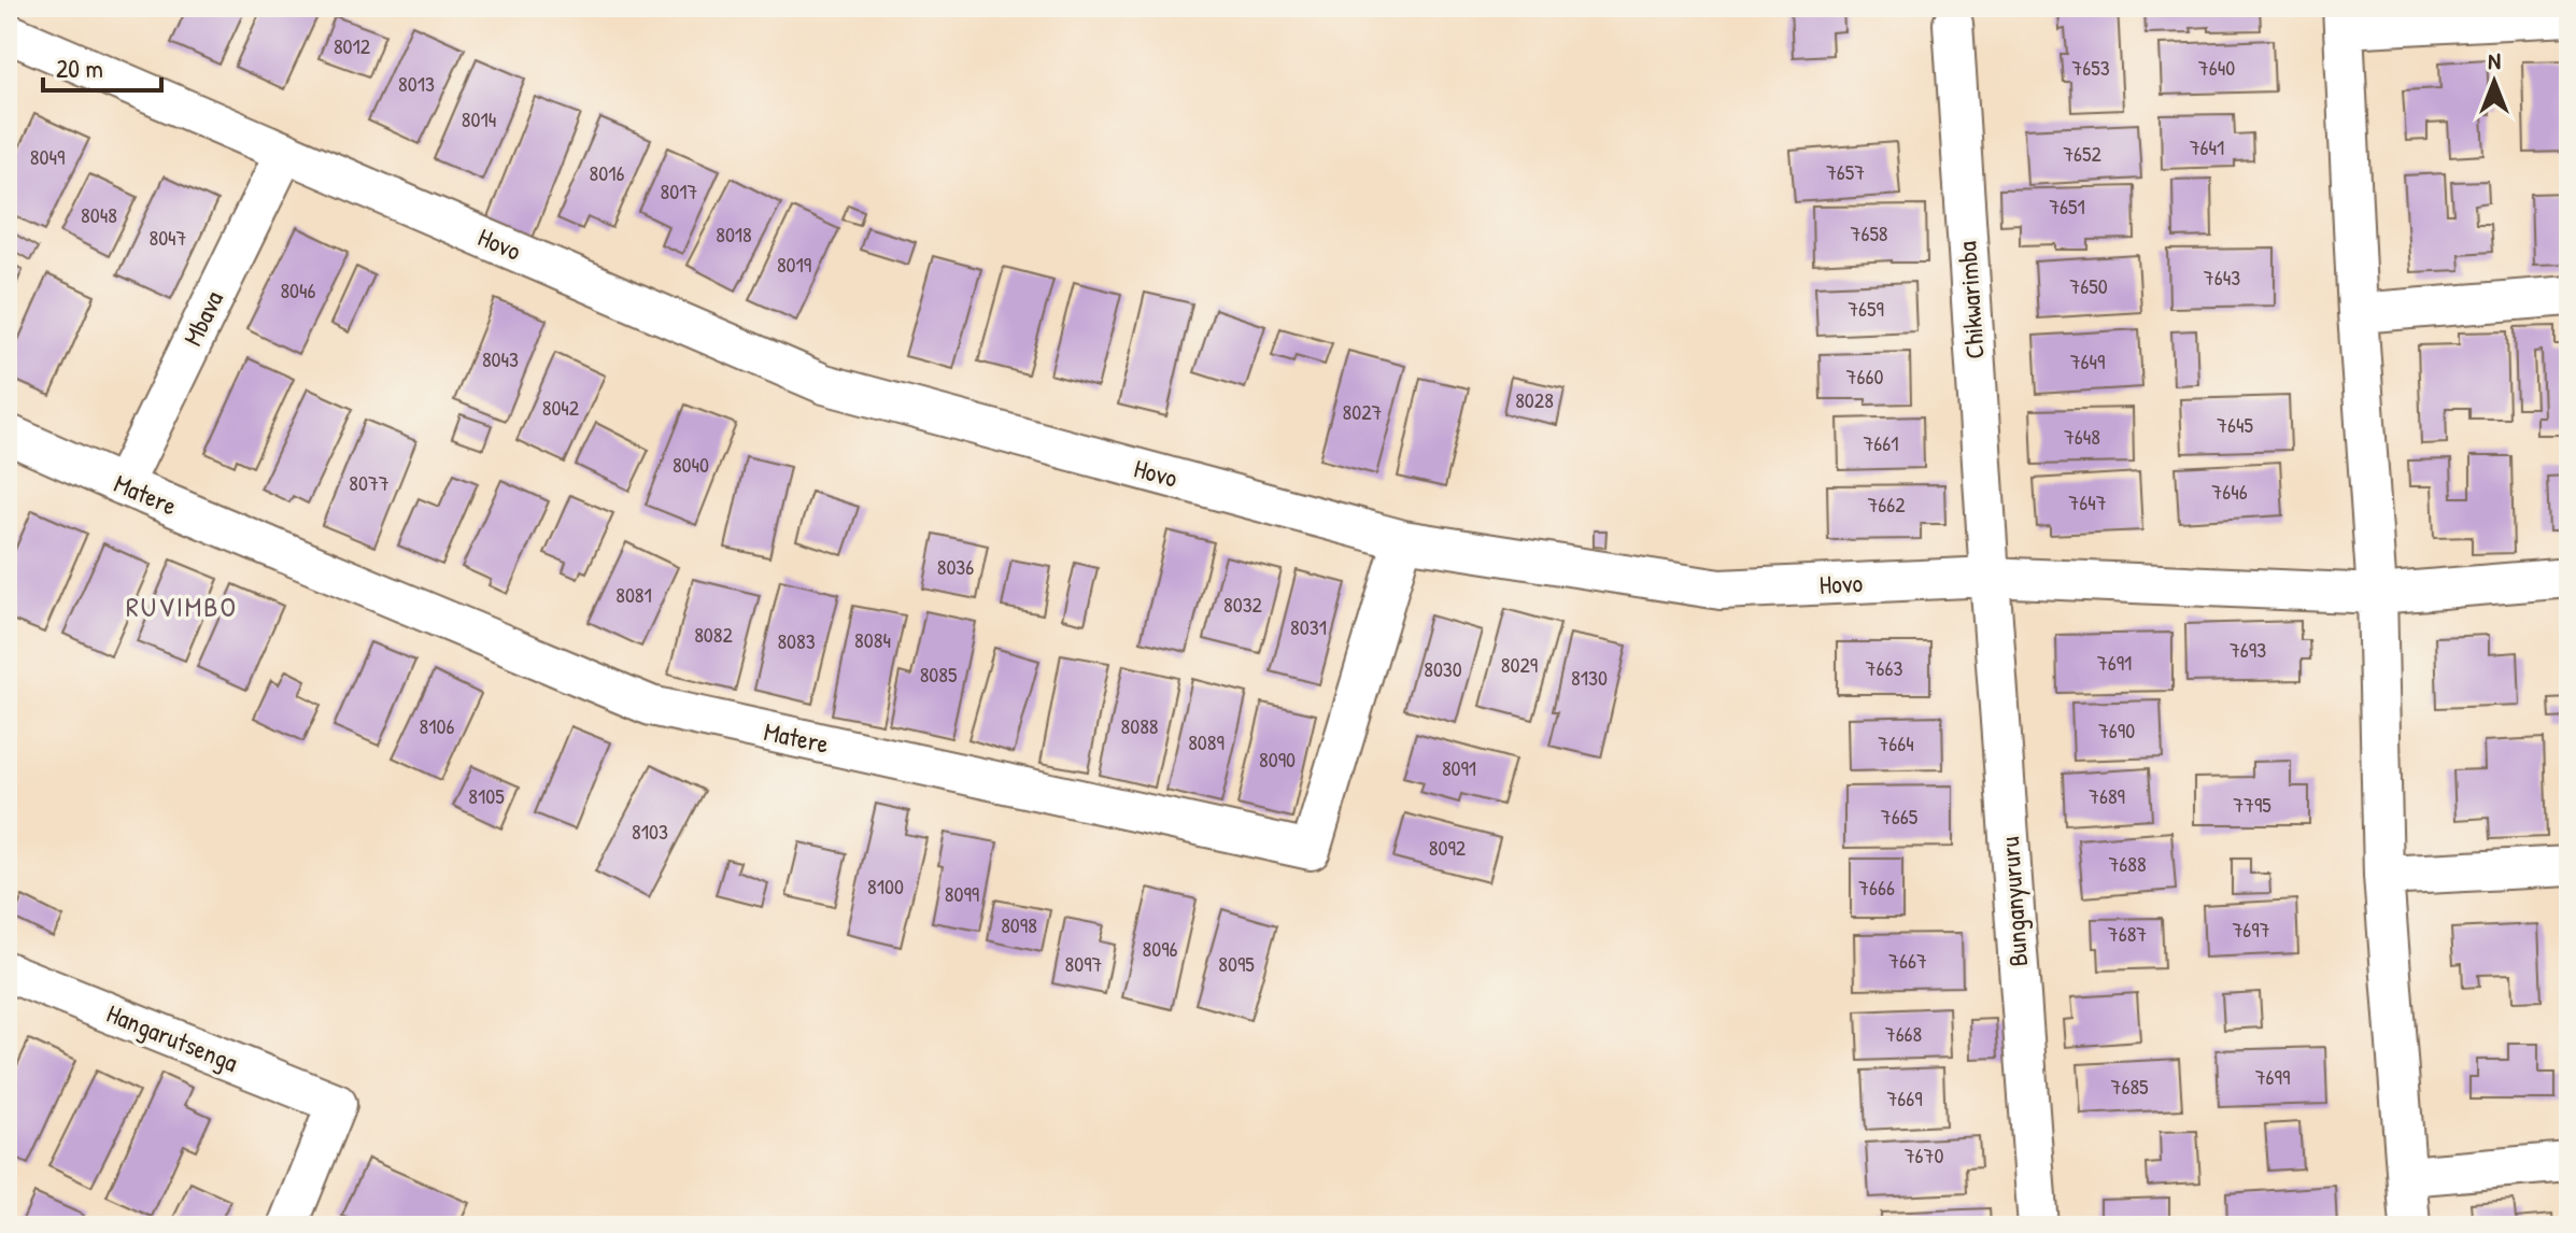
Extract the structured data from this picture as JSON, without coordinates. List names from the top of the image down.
{
  "streets": {
    "street": [
      "Hovo",
      "Chikwarimba",
      "Mbava",
      "Matere",
      "Bunganyururu",
      "Hangarutsenga"
    ]
  },
  "crossings": [
    ["Hovo", "Chikwarimba"],
    ["Hovo", "Mbava"],
    ["Hovo", "Matere"],
    ["Hovo", "Bunganyururu"],
    ["Chikwarimba", "Bunganyururu"],
    ["Mbava", "Matere"]
  ],
  "districts": ["RUVIMBO"],
  "house_numbers": [
    "8012",
    "7653",
    "7640",
    "8013",
    "8014",
    "7641",
    "7652",
    "8049",
    "7657",
    "8016",
    "8017",
    "7651",
    "8048",
    "7658",
    "8018",
    "8047",
    "8019",
    "7643",
    "7650",
    "8046",
    "7659",
    "8043",
    "7649",
    "7660",
    "8028",
    "8042",
    "8027",
    "7645",
    "7648",
    "7661",
    "8040",
    "8077",
    "7646",
    "7647",
    "7662",
    "8036",
    "8081",
    "8032",
    "8031",
    "8082",
    "8084",
    "8083",
    "7693",
    "7691",
    "8029",
    "7663",
    "8030",
    "8085",
    "8130",
    "8106",
    "8088",
    "7690",
    "8089",
    "7664",
    "8090",
    "8091",
    "8105",
    "7689",
    "7795",
    "7665",
    "8103",
    "8092",
    "7688",
    "8100",
    "7666",
    "8099",
    "8098",
    "7697",
    "7687",
    "8096",
    "7667",
    "8097",
    "8095",
    "7668",
    "7699",
    "7685",
    "7669",
    "7670"
  ],
  "scale_bar": "20 m",
  "north": "top"
}
